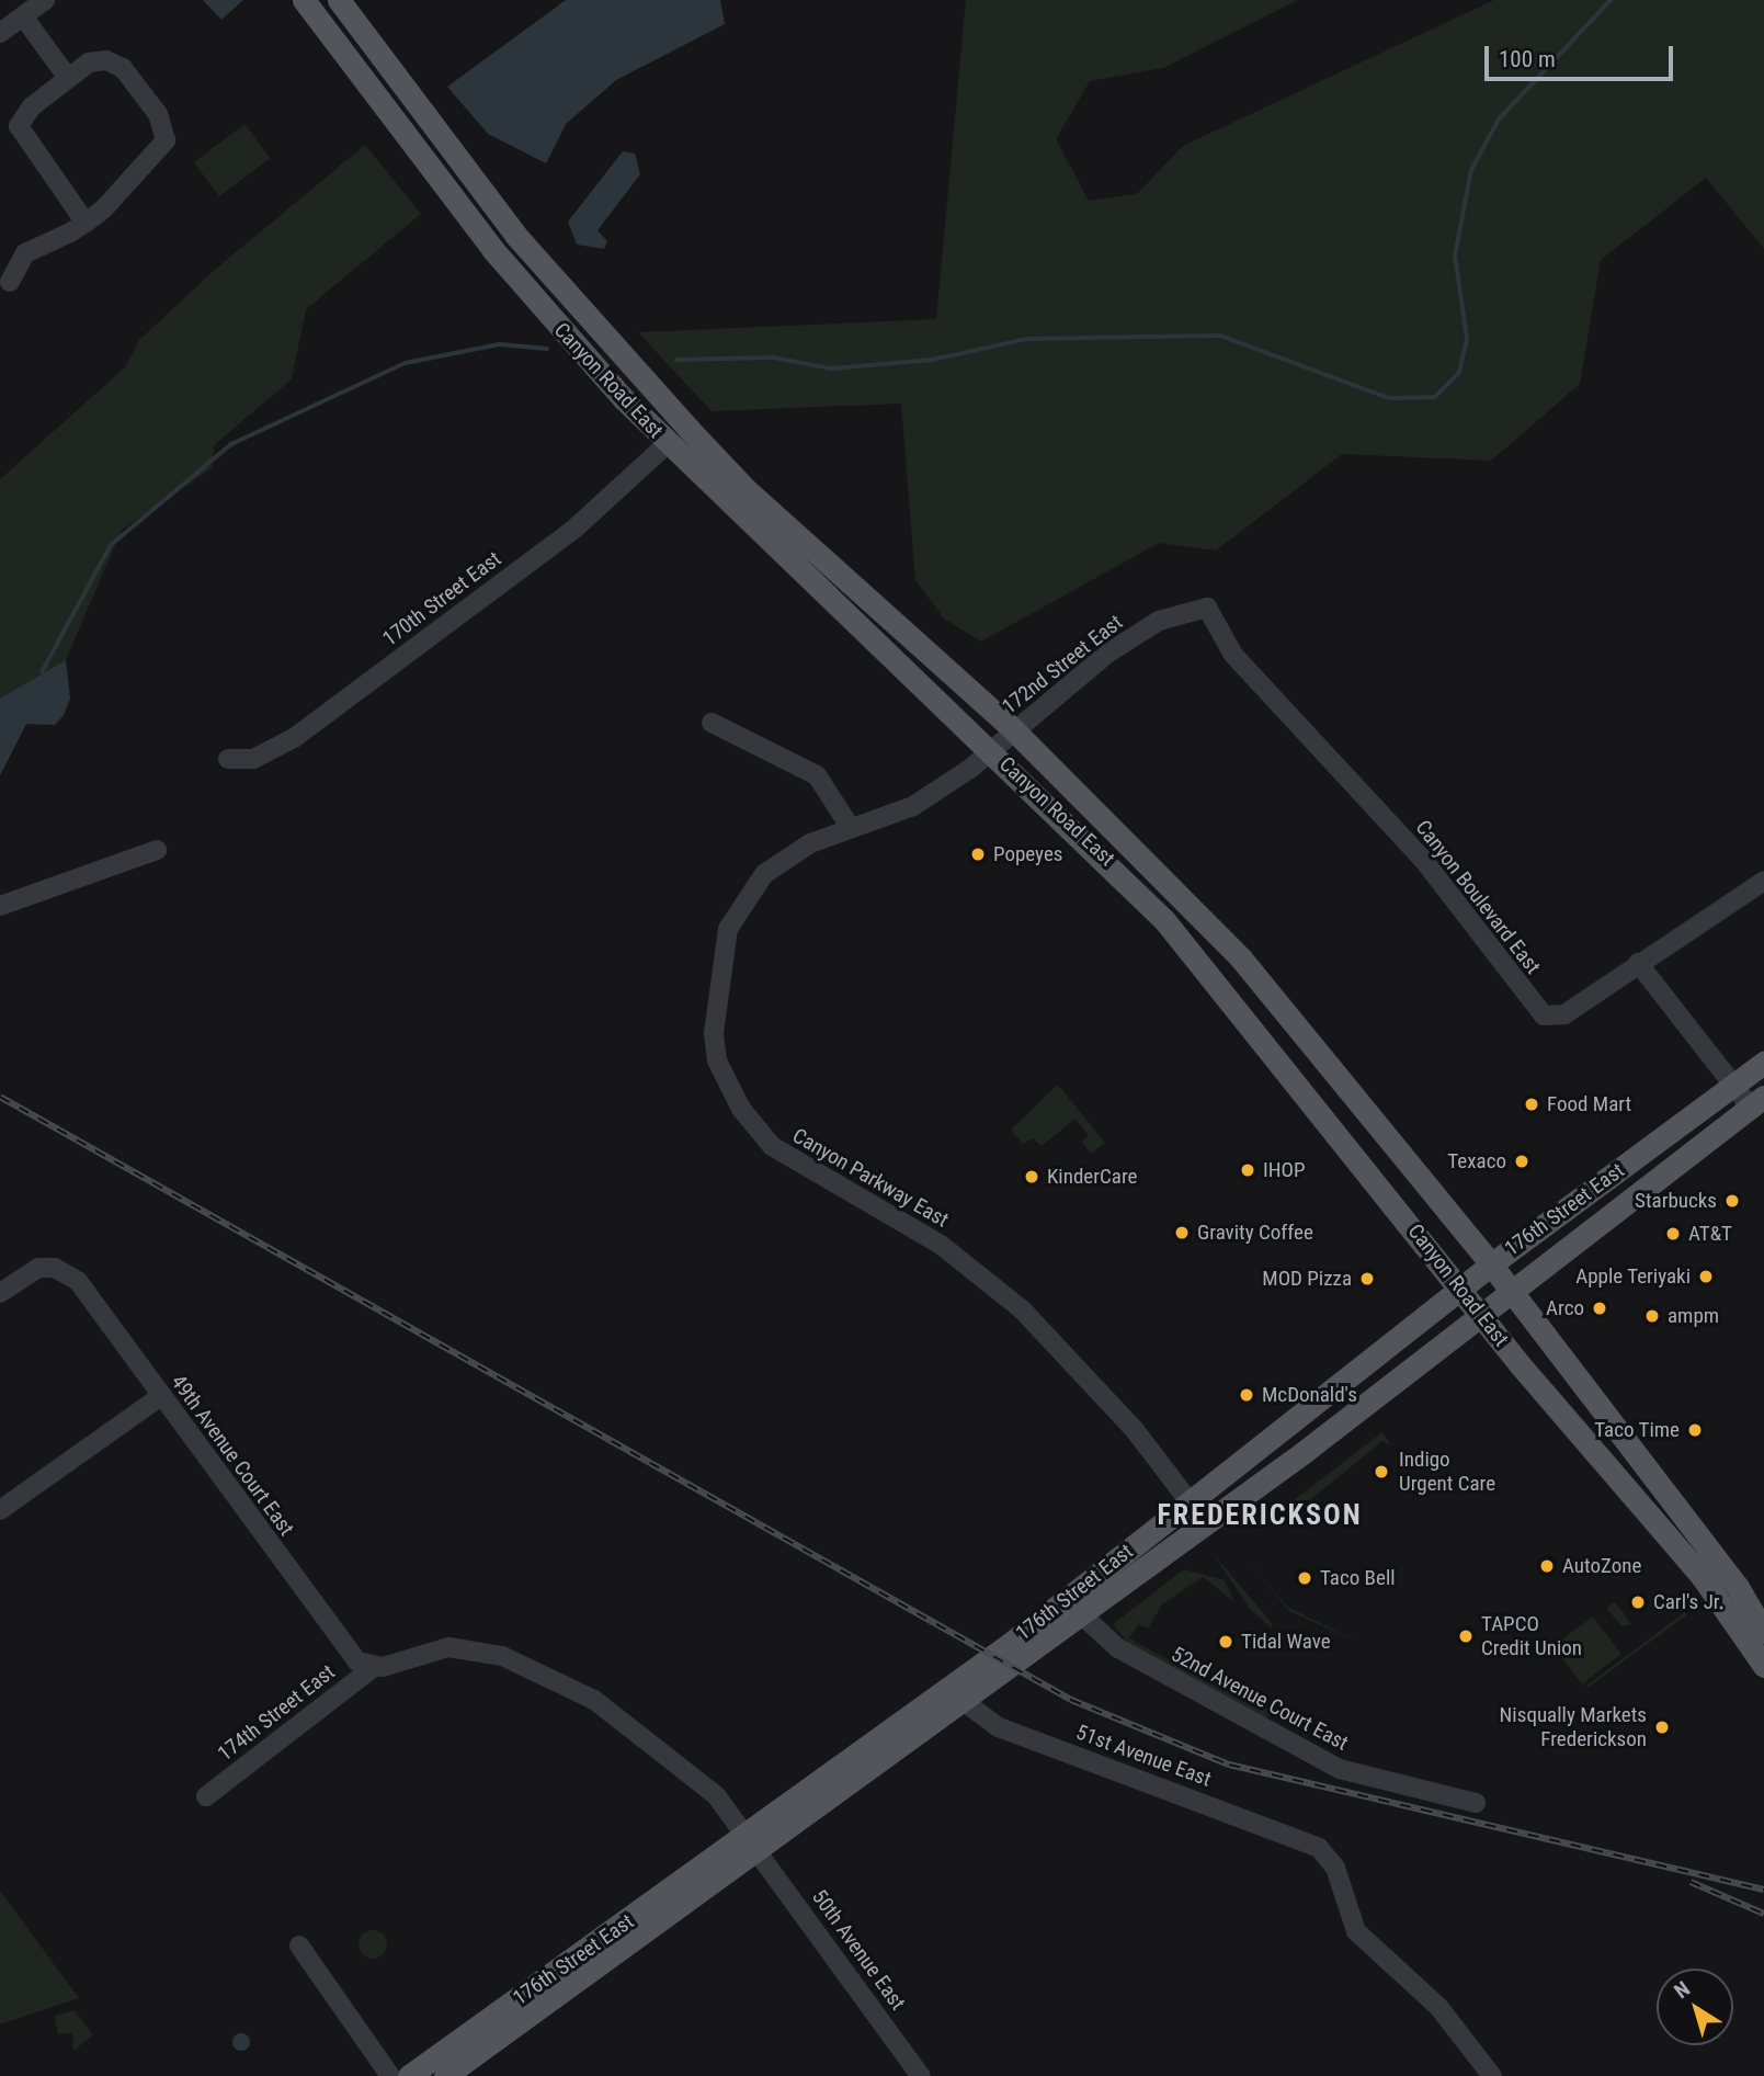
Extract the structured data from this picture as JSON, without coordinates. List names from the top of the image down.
{
  "streets": {
    "main road": ["Canyon Road East", "176th Street East"],
    "street": [
      "170th Street East",
      "172nd Street East",
      "Canyon Boulevard East",
      "Canyon Parkway East",
      "49th Avenue Court East",
      "52nd Avenue Court East",
      "174th Street East",
      "51st Avenue East",
      "50th Avenue East"
    ]
  },
  "crossings": [
    ["Canyon Road East", "170th Street East"],
    ["Canyon Road East", "172nd Street East"],
    ["Canyon Road East", "Canyon Parkway East"],
    ["Canyon Road East", "176th Street East"],
    ["172nd Street East", "Canyon Boulevard East"],
    ["172nd Street East", "Canyon Parkway East"],
    ["Canyon Parkway East", "176th Street East"],
    ["176th Street East", "52nd Avenue Court East"],
    ["176th Street East", "51st Avenue East"],
    ["176th Street East", "50th Avenue East"],
    ["49th Avenue Court East", "174th Street East"],
    ["49th Avenue Court East", "50th Avenue East"],
    ["174th Street East", "50th Avenue East"]
  ],
  "districts": ["FREDERICKSON"],
  "places": [
    "Popeyes",
    "Food Mart",
    "Texaco",
    "IHOP",
    "KinderCare",
    "Starbucks",
    "Gravity Coffee",
    "AT&T",
    "Apple Teriyaki",
    "MOD Pizza",
    "Arco",
    "ampm",
    "McDonald's",
    "Taco Time",
    "Indigo Urgent Care",
    "AutoZone",
    "Taco Bell",
    "Carl's Jr.",
    "TAPCO Credit Union",
    "Tidal Wave",
    "Nisqually Markets Frederickson"
  ],
  "scale_bar": "100 m",
  "north": "top left"
}
